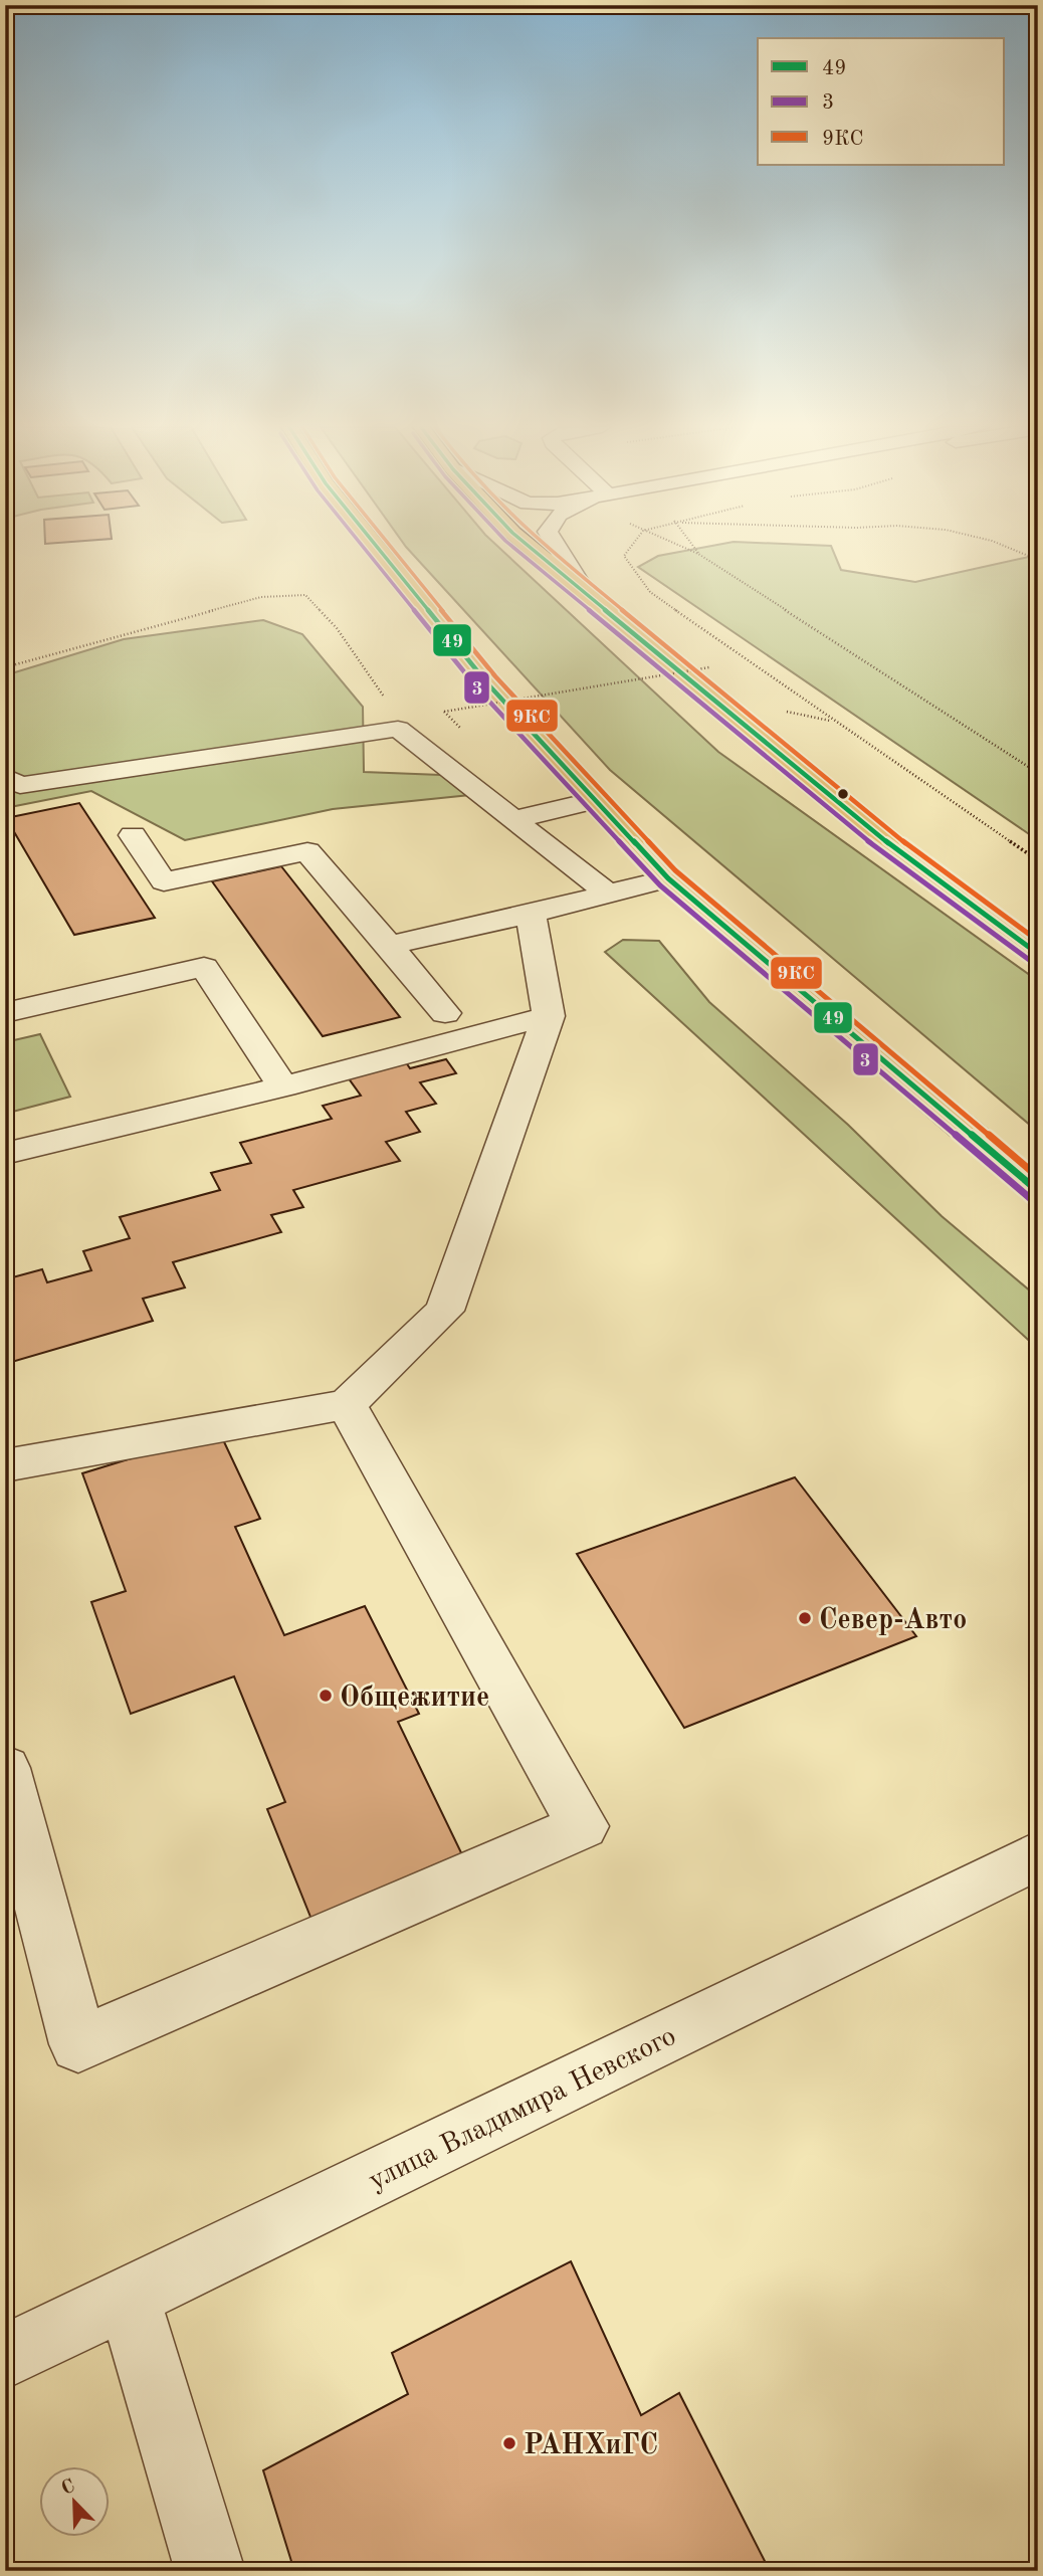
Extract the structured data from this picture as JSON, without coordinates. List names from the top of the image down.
{
  "streets": {
    "street": ["улица Владимира Невского"]
  },
  "places": ["Север-Авто", "Общежитие", "РАНХиГС"],
  "lines": ["transit line 49", "transit line 3", "transit line 9КС"],
  "legend": ["49", "3", "9КС"],
  "north": "top left"
}
